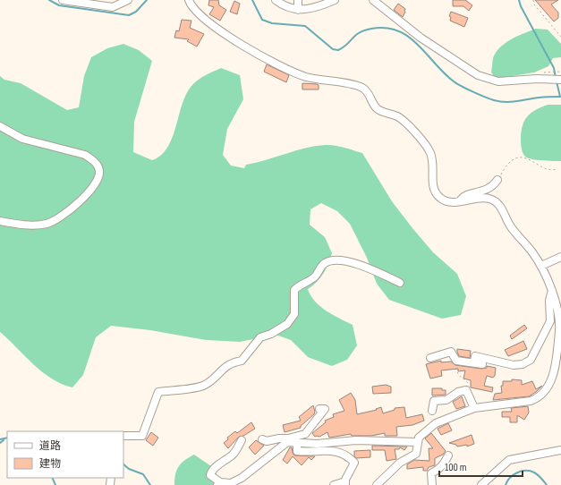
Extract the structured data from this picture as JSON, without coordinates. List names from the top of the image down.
{
  "legend": ["道路", "建物"],
  "scale_bar": "100 m"
}
